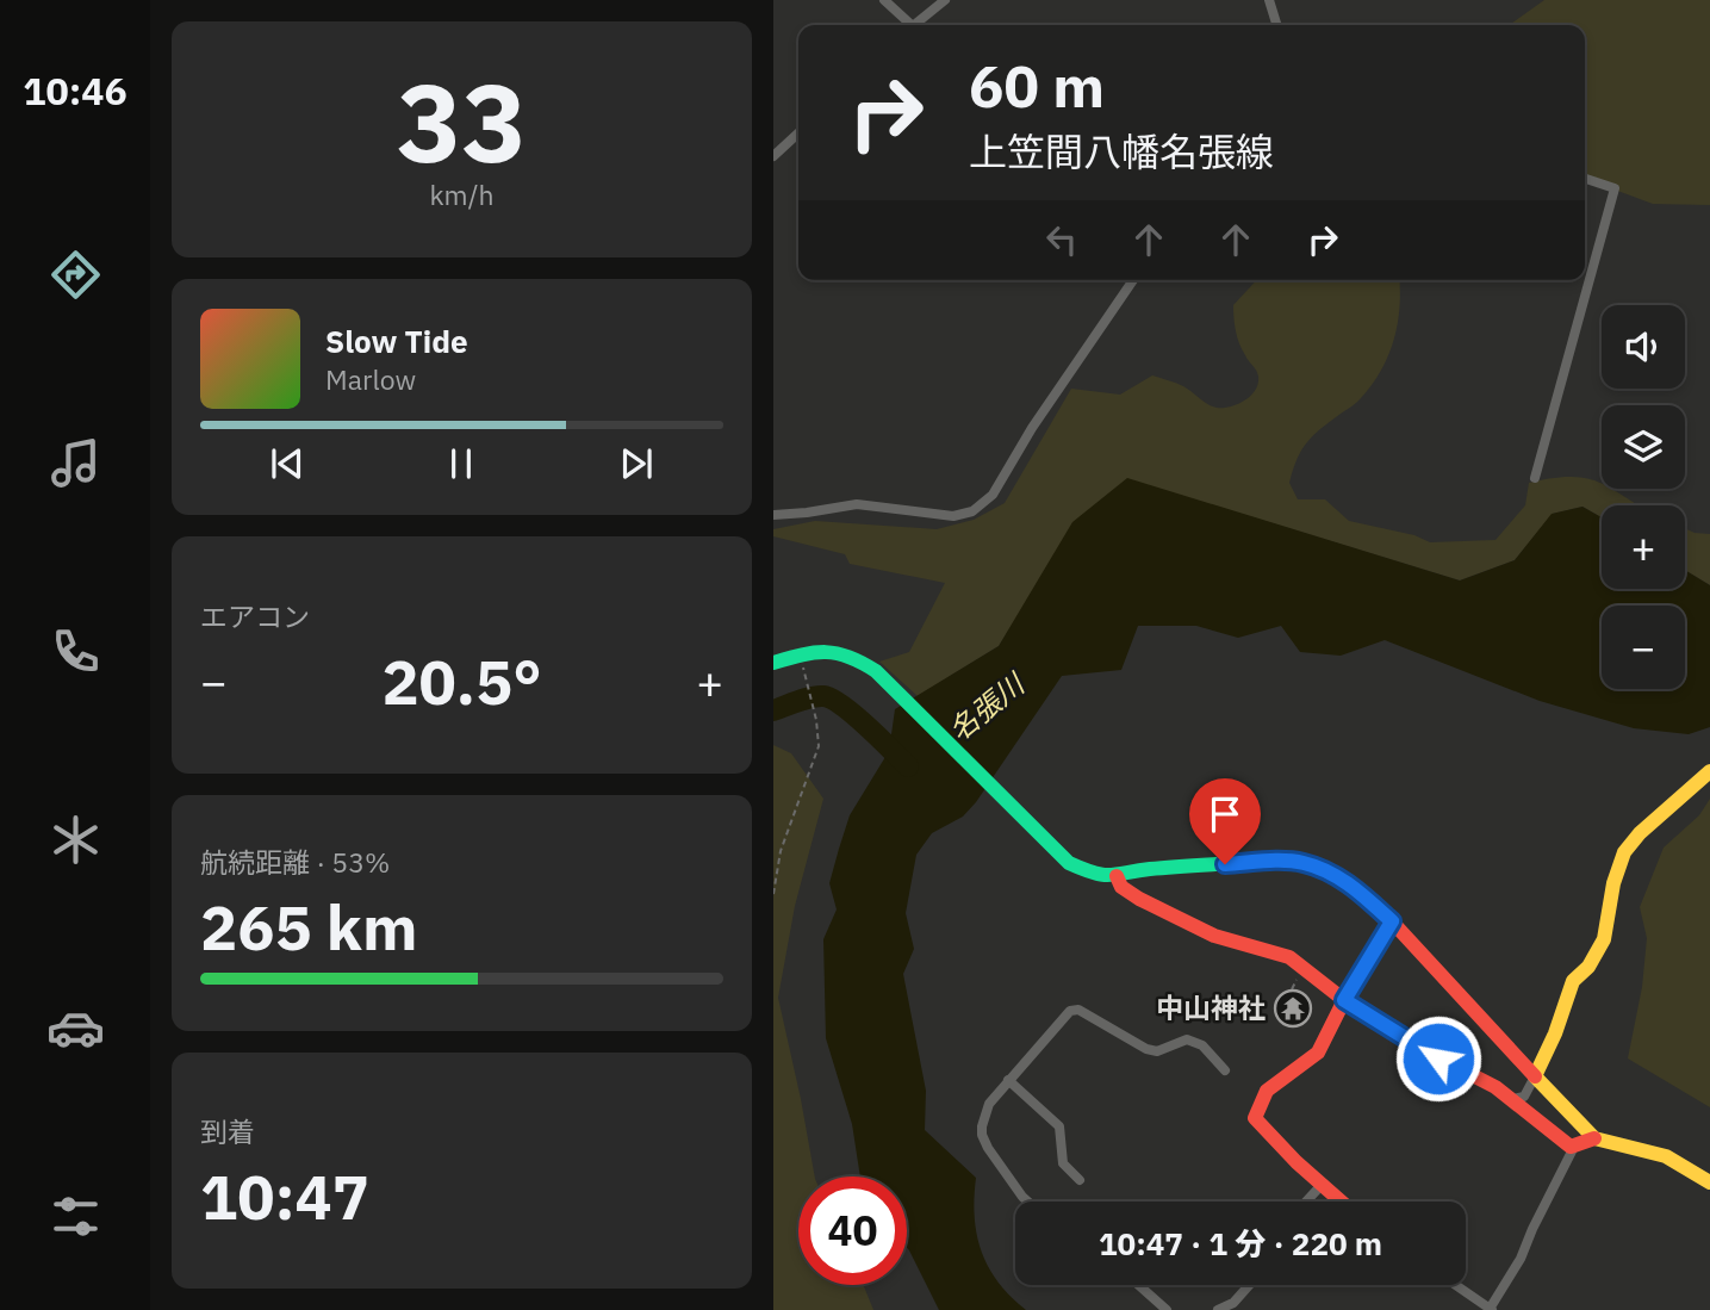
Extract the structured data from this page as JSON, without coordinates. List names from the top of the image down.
{
  "water": ["名張川"],
  "places": {
    "temple": ["中山神社"]
  },
  "page": {
    "tabs": "10:46",
    "tile": [
      ["33", "km/h"],
      "エアコン",
      ["航続距離 · 53%", "265 km"],
      ["到着", "10:47"]
    ],
    "turn": ["60 m", "上笠間八幡名張線"],
    "map_buttons": ["+", "−"],
    "song": ["Slow Tide", "Marlow"],
    "heat": ["−", "20.5°", "+"],
    "limit": "40",
    "trip": "10:47 · 1 分 · 220 m"
  }
}
